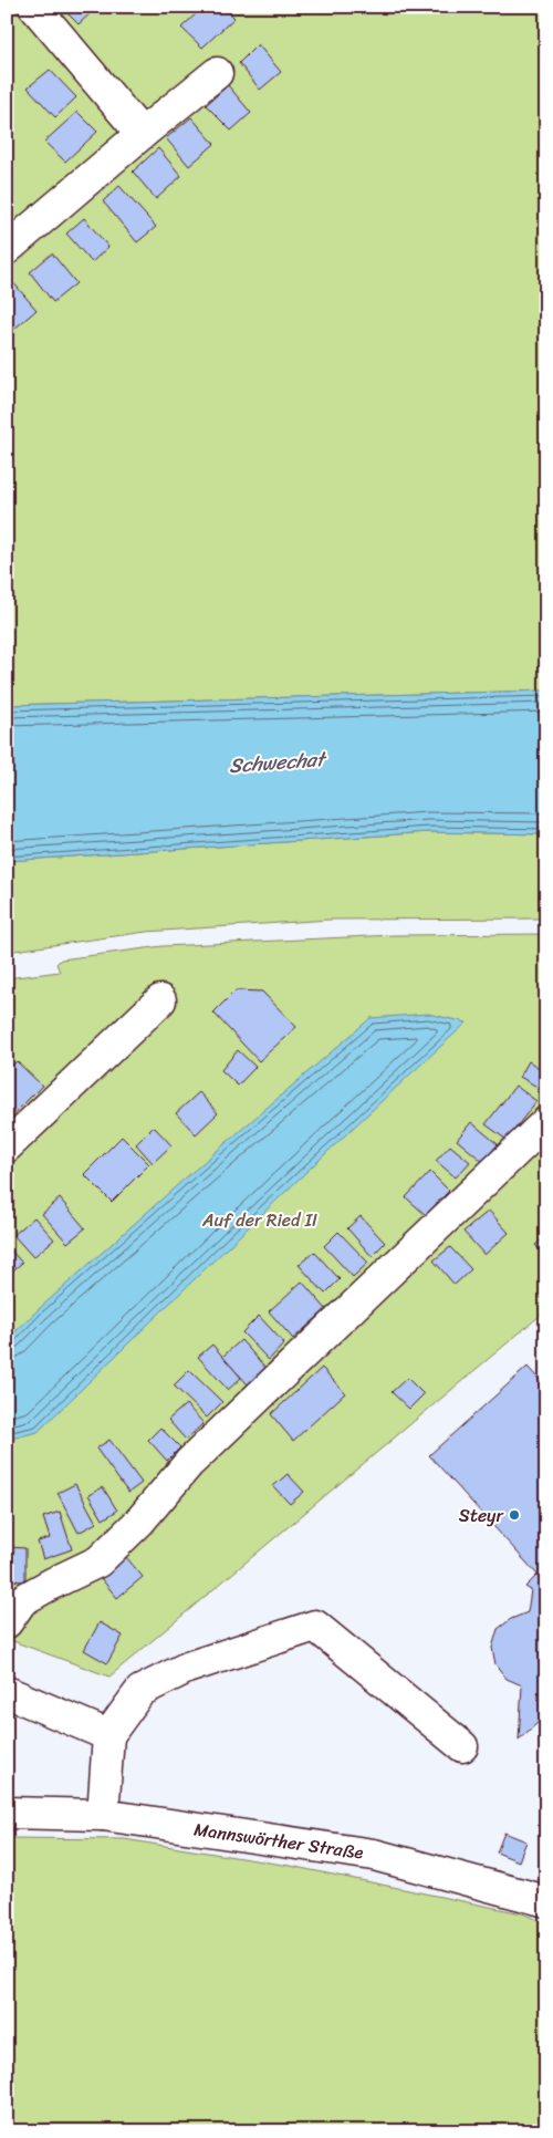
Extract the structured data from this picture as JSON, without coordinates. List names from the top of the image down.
{
  "streets": {
    "street": ["Mannswörther Straße"]
  },
  "water": ["Schwechat"],
  "parks": ["Auf der Ried II"],
  "places": ["Steyr"]
}
